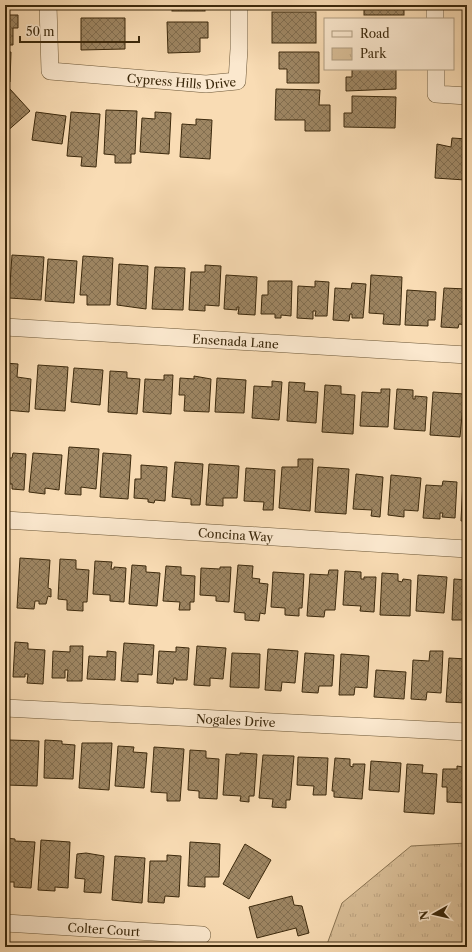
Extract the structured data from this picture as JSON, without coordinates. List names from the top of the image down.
{
  "streets": {
    "street": [
      "Cypress Hills Drive",
      "Ensenada Lane",
      "Concina Way",
      "Nogales Drive",
      "Colter Court"
    ]
  },
  "legend": ["Road", "Park"],
  "scale_bar": "50 m",
  "north": "left"
}
